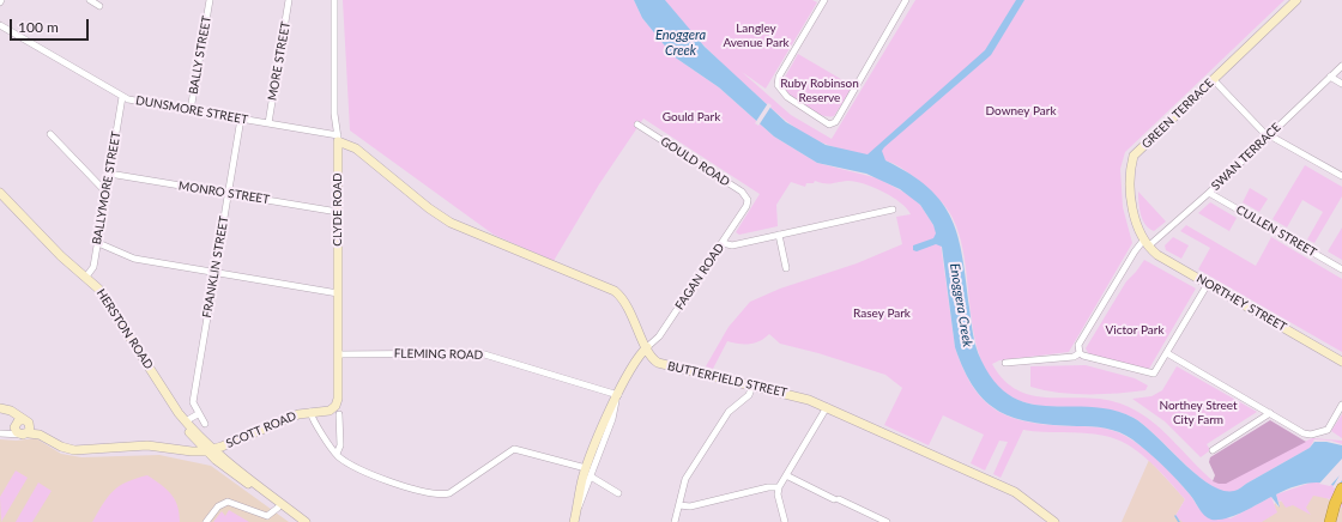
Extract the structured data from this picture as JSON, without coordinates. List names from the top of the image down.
{
  "streets": {
    "street": [
      "BALLY STREET",
      "MORE STREET",
      "DUNSMORE STREET",
      "GREEN TERRACE",
      "SWAN TERRACE",
      "GOULD ROAD",
      "BALLYMORE STREET",
      "MONRO STREET",
      "CLYDE ROAD",
      "CULLEN STREET",
      "FRANKLIN STREET",
      "FAGAN ROAD",
      "NORTHEY STREET",
      "HERSTON ROAD",
      "FLEMING ROAD",
      "BUTTERFIELD STREET",
      "SCOTT ROAD"
    ]
  },
  "crossings": [
    ["BALLY STREET", "DUNSMORE STREET"],
    ["MORE STREET", "DUNSMORE STREET"],
    ["DUNSMORE STREET", "BALLYMORE STREET"],
    ["DUNSMORE STREET", "CLYDE ROAD"],
    ["DUNSMORE STREET", "FRANKLIN STREET"],
    ["DUNSMORE STREET", "BUTTERFIELD STREET"],
    ["GREEN TERRACE", "SWAN TERRACE"],
    ["GREEN TERRACE", "NORTHEY STREET"],
    ["SWAN TERRACE", "CULLEN STREET"],
    ["SWAN TERRACE", "NORTHEY STREET"],
    ["GOULD ROAD", "FAGAN ROAD"],
    ["BALLYMORE STREET", "MONRO STREET"],
    ["BALLYMORE STREET", "HERSTON ROAD"],
    ["MONRO STREET", "CLYDE ROAD"],
    ["MONRO STREET", "FRANKLIN STREET"],
    ["CLYDE ROAD", "FLEMING ROAD"],
    ["CLYDE ROAD", "BUTTERFIELD STREET"],
    ["CLYDE ROAD", "SCOTT ROAD"],
    ["FAGAN ROAD", "BUTTERFIELD STREET"],
    ["HERSTON ROAD", "SCOTT ROAD"]
  ],
  "water": ["Enoggera Creek"],
  "parks": [
    "Langley Avenue Park",
    "Ruby Robinson Reserve",
    "Downey Park",
    "Gould Park",
    "Rasey Park",
    "Victor Park",
    "Northey Street City Farm"
  ],
  "scale_bar": "100 m"
}
